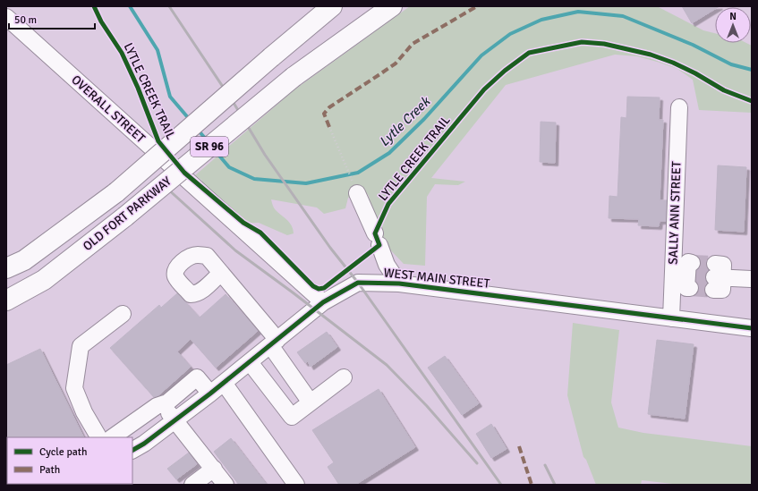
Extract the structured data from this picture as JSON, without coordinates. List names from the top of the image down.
{
  "streets": {
    "main road": ["SR 96", "OLD FORT PARKWAY"],
    "street": ["OVERALL STREET", "SALLY ANN STREET", "WEST MAIN STREET"],
    "cycle path": ["LYTLE CREEK TRAIL"]
  },
  "crossings": [
    ["OVERALL STREET", "WEST MAIN STREET"],
    ["SALLY ANN STREET", "WEST MAIN STREET"]
  ],
  "water": ["Lytle Creek"],
  "legend": ["Cycle path", "Path"],
  "scale_bar": "50 m",
  "north": "top"
}
